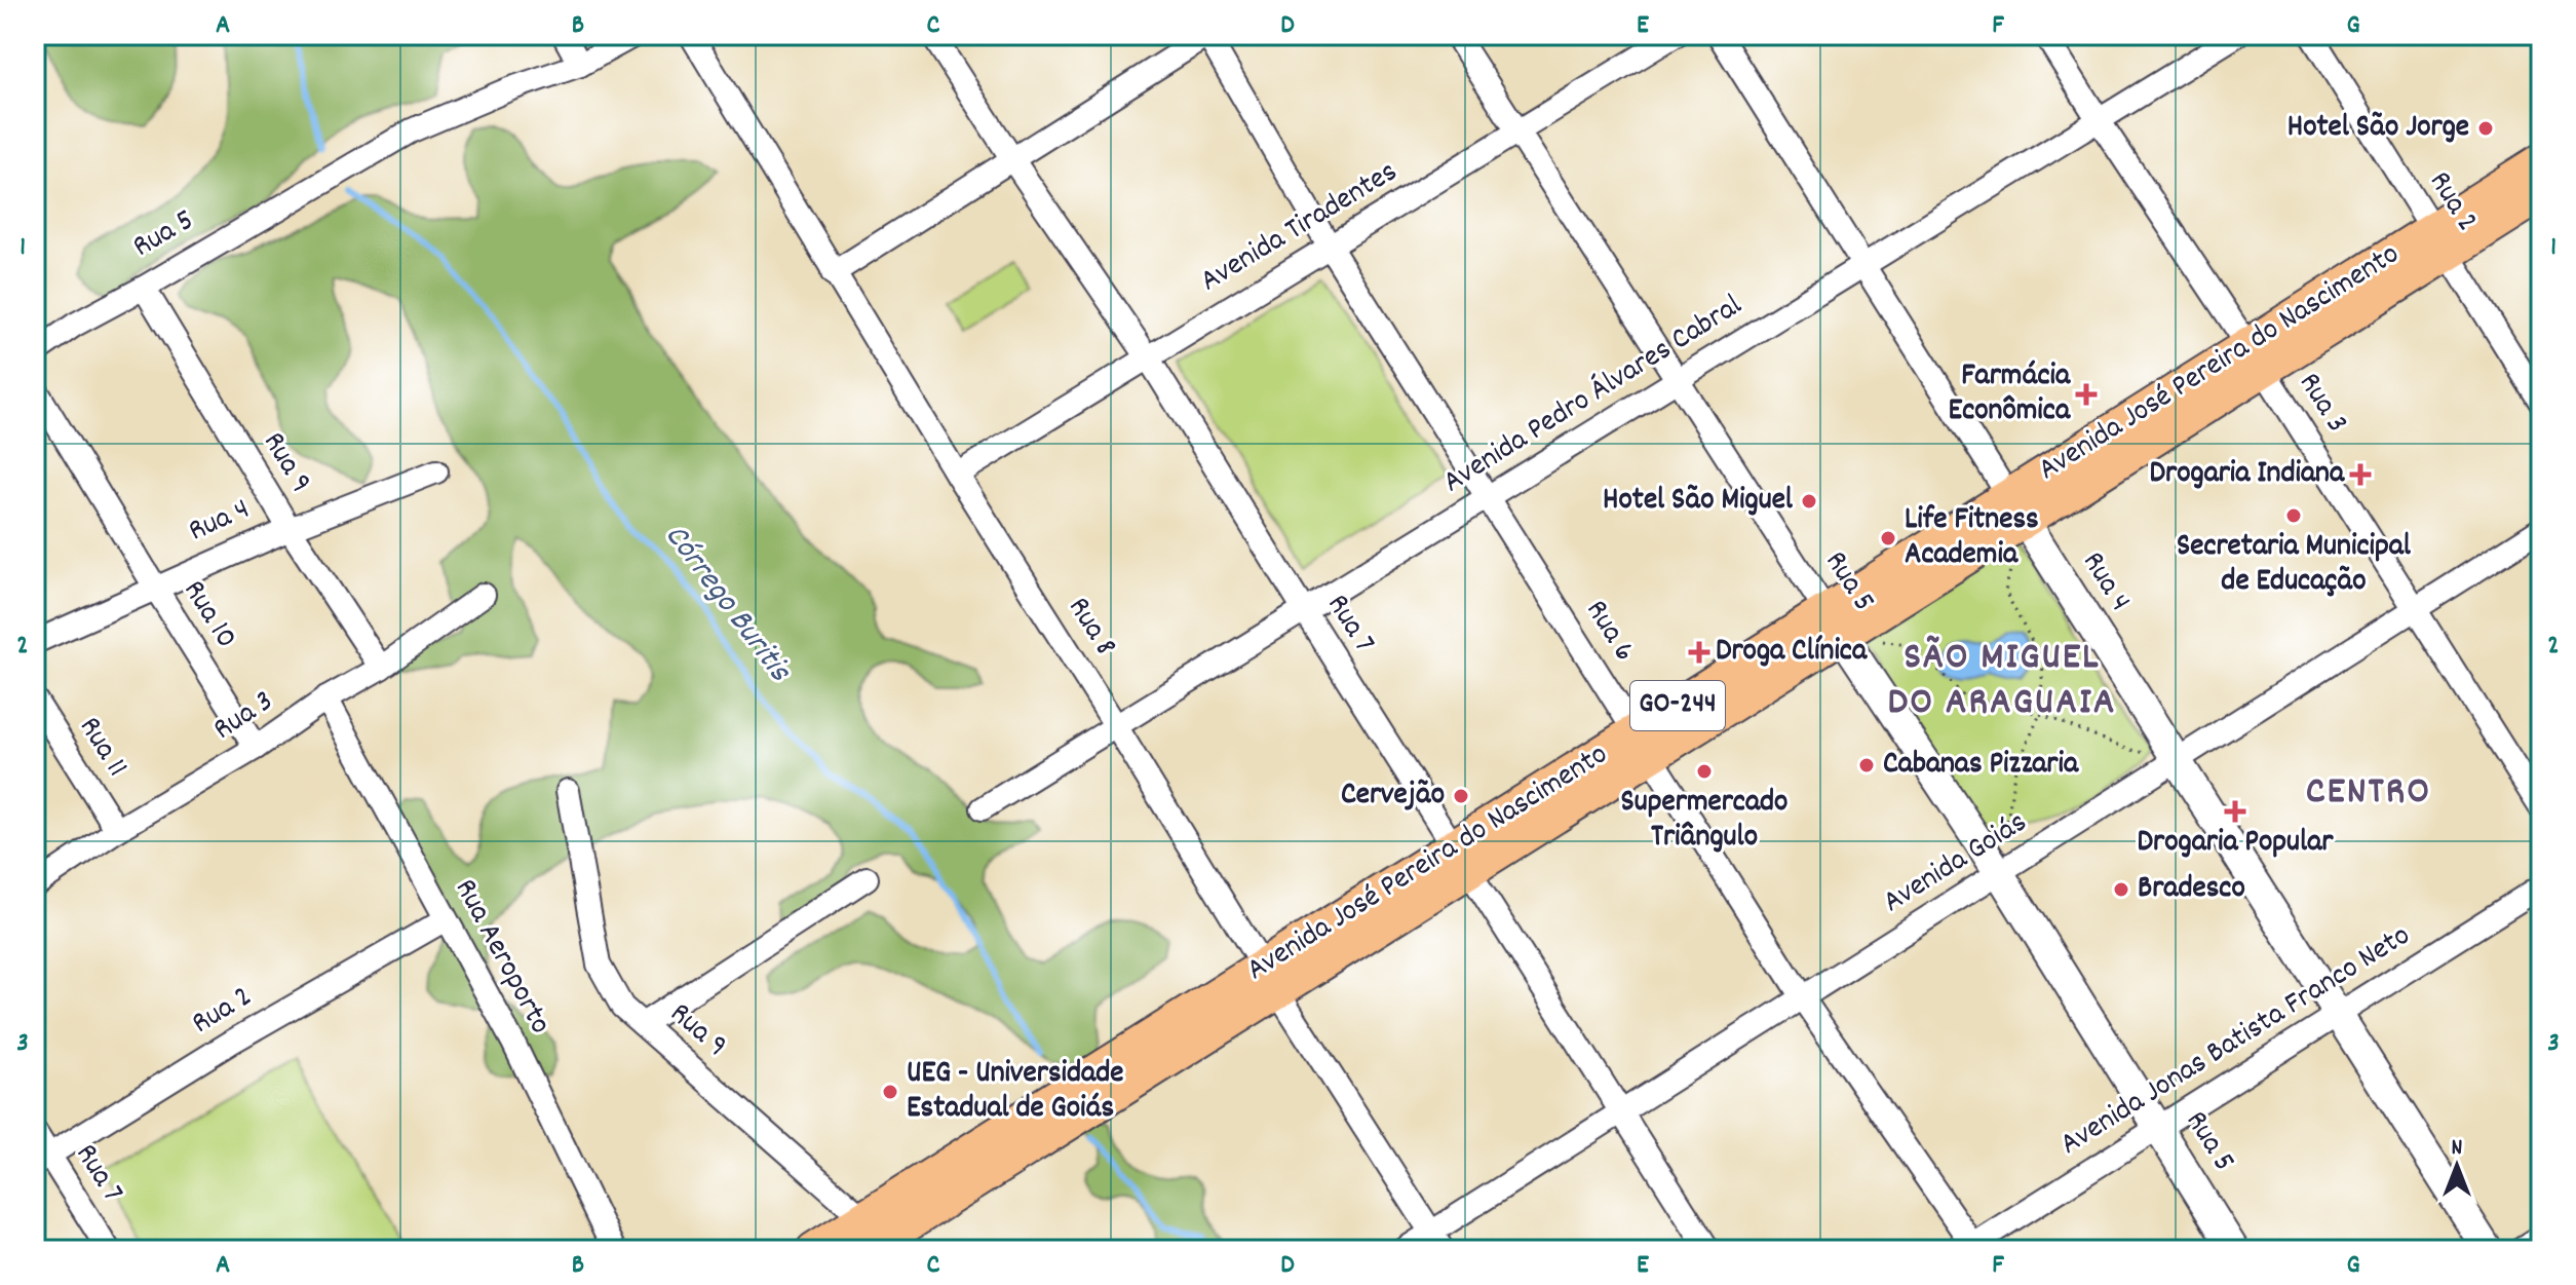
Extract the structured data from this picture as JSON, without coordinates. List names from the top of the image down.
{
  "streets": {
    "main road": ["Avenida José Pereira do Nascimento", "GO-244"],
    "street": [
      "Rua 2",
      "Avenida Tiradentes",
      "Rua 5",
      "Avenida Pedro Álvares Cabral",
      "Rua 3",
      "Rua 9",
      "Rua 4",
      "Rua 10",
      "Rua 7",
      "Rua 8",
      "Rua 6",
      "Rua 11",
      "Avenida Goiás",
      "Rua Aeroporto",
      "Avenida Jonas Batista Franco Neto"
    ]
  },
  "crossings": [
    ["Rua 2", "Avenida José Pereira do Nascimento"],
    ["Rua 2", "Rua 7"],
    ["Rua 2", "Rua Aeroporto"],
    ["Avenida Tiradentes", "Rua 5"],
    ["Avenida Tiradentes", "Rua 7"],
    ["Avenida Tiradentes", "Rua 8"],
    ["Avenida Tiradentes", "Rua 6"],
    ["Rua 5", "Avenida José Pereira do Nascimento"],
    ["Rua 5", "Avenida Pedro Álvares Cabral"],
    ["Rua 5", "Rua 9"],
    ["Rua 5", "Avenida Goiás"],
    ["Rua 5", "Avenida Jonas Batista Franco Neto"],
    ["Avenida José Pereira do Nascimento", "Rua 3"],
    ["Avenida José Pereira do Nascimento", "Rua 9"],
    ["Avenida José Pereira do Nascimento", "Rua 4"],
    ["Avenida José Pereira do Nascimento", "Rua 7"],
    ["Avenida José Pereira do Nascimento", "Rua 8"],
    ["Avenida José Pereira do Nascimento", "Rua 6"],
    ["Avenida Pedro Álvares Cabral", "Rua 3"],
    ["Avenida Pedro Álvares Cabral", "Rua 4"],
    ["Avenida Pedro Álvares Cabral", "Rua 7"],
    ["Avenida Pedro Álvares Cabral", "Rua 8"],
    ["Avenida Pedro Álvares Cabral", "Rua 6"],
    ["Rua 3", "Rua 9"],
    ["Rua 3", "Rua 10"],
    ["Rua 3", "Rua 11"],
    ["Rua 3", "Avenida Goiás"],
    ["Rua 3", "Rua Aeroporto"],
    ["Rua 9", "Rua 4"],
    ["Rua 4", "Rua 10"],
    ["Rua 4", "Avenida Goiás"],
    ["Rua 4", "Avenida Jonas Batista Franco Neto"],
    ["Rua 7", "Avenida Goiás"],
    ["Rua 8", "Avenida Goiás"],
    ["Rua 6", "Avenida Goiás"],
    ["Rua 6", "Avenida Jonas Batista Franco Neto"]
  ],
  "districts": ["SÃO MIGUEL DO ARAGUAIA", "CENTRO"],
  "water": ["Córrego Buritis"],
  "places": {
    "other": [
      "Hotel São Jorge",
      "Hotel São Miguel",
      "Secretaria Municipal de Educação",
      "Life Fitness Academia",
      "Cabanas Pizzaria",
      "Supermercado Triângulo",
      "Cervejão",
      "Bradesco",
      "UEG - Universidade Estadual de Goiás"
    ],
    "health": [
      "Farmácia Econômica",
      "Drogaria Indiana",
      "Droga Clínica",
      "Drogaria Popular"
    ]
  },
  "north": "top",
  "grid": {
    "columns": [
      "A",
      "B",
      "C",
      "D",
      "E",
      "F",
      "G"
    ],
    "rows": ["1", "2", "3"]
  }
}
